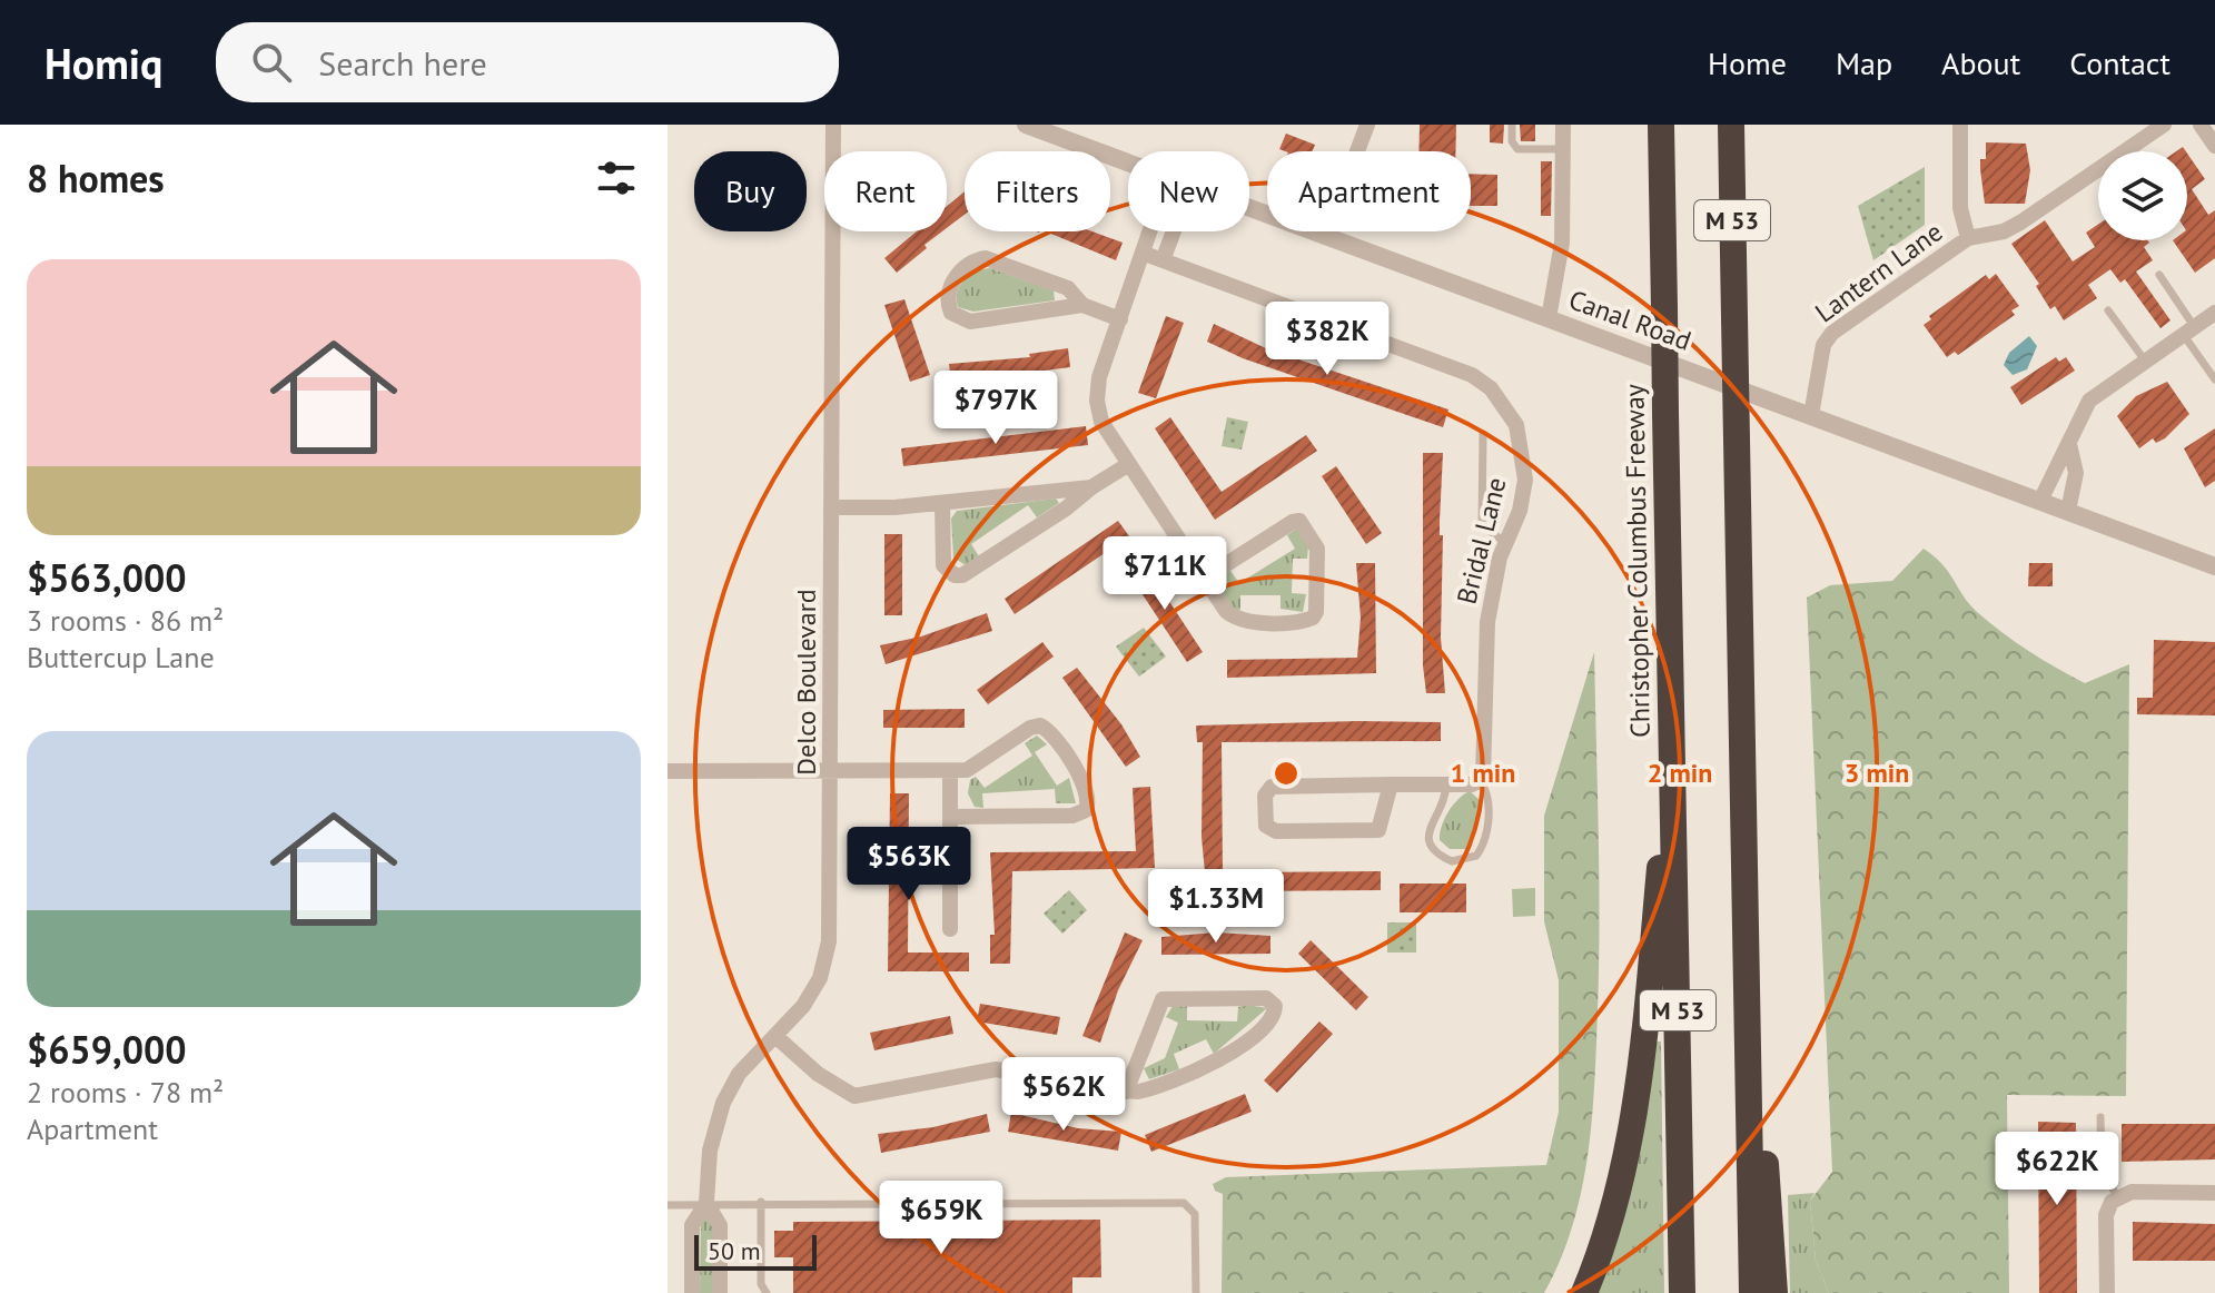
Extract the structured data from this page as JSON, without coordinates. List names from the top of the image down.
{
  "streets": {
    "highway": ["M 53", "Christopher Columbus Freeway"],
    "street": [
      "Lantern Lane",
      "Canal Road",
      "Bridal Lane",
      "Delco Boulevard"
    ]
  },
  "crossings": [
    ["Lantern Lane", "Canal Road"]
  ],
  "scale_bar": "50 m",
  "page": {
    "header": "Homiq",
    "search": "Search here",
    "nav": [
      "Home",
      "Map",
      "About",
      "Contact"
    ],
    "heading": "8 homes",
    "chip": [
      "Buy",
      "Rent",
      "Filters",
      "New",
      "Apartment"
    ],
    "list": [
      {
        "name": "$563,000",
        "note": "3 rooms · 86 m² · Buttercup Lane"
      },
      {
        "name": "$659,000",
        "note": "2 rooms · 78 m² · Apartment"
      }
    ],
    "price": [
      "$382K",
      "$797K",
      "$711K",
      "$563K",
      "$1.33M",
      "$562K",
      "$622K",
      "$659K"
    ],
    "scale": "50 m"
  },
  "rings": ["1 min", "2 min", "3 min"]
}
